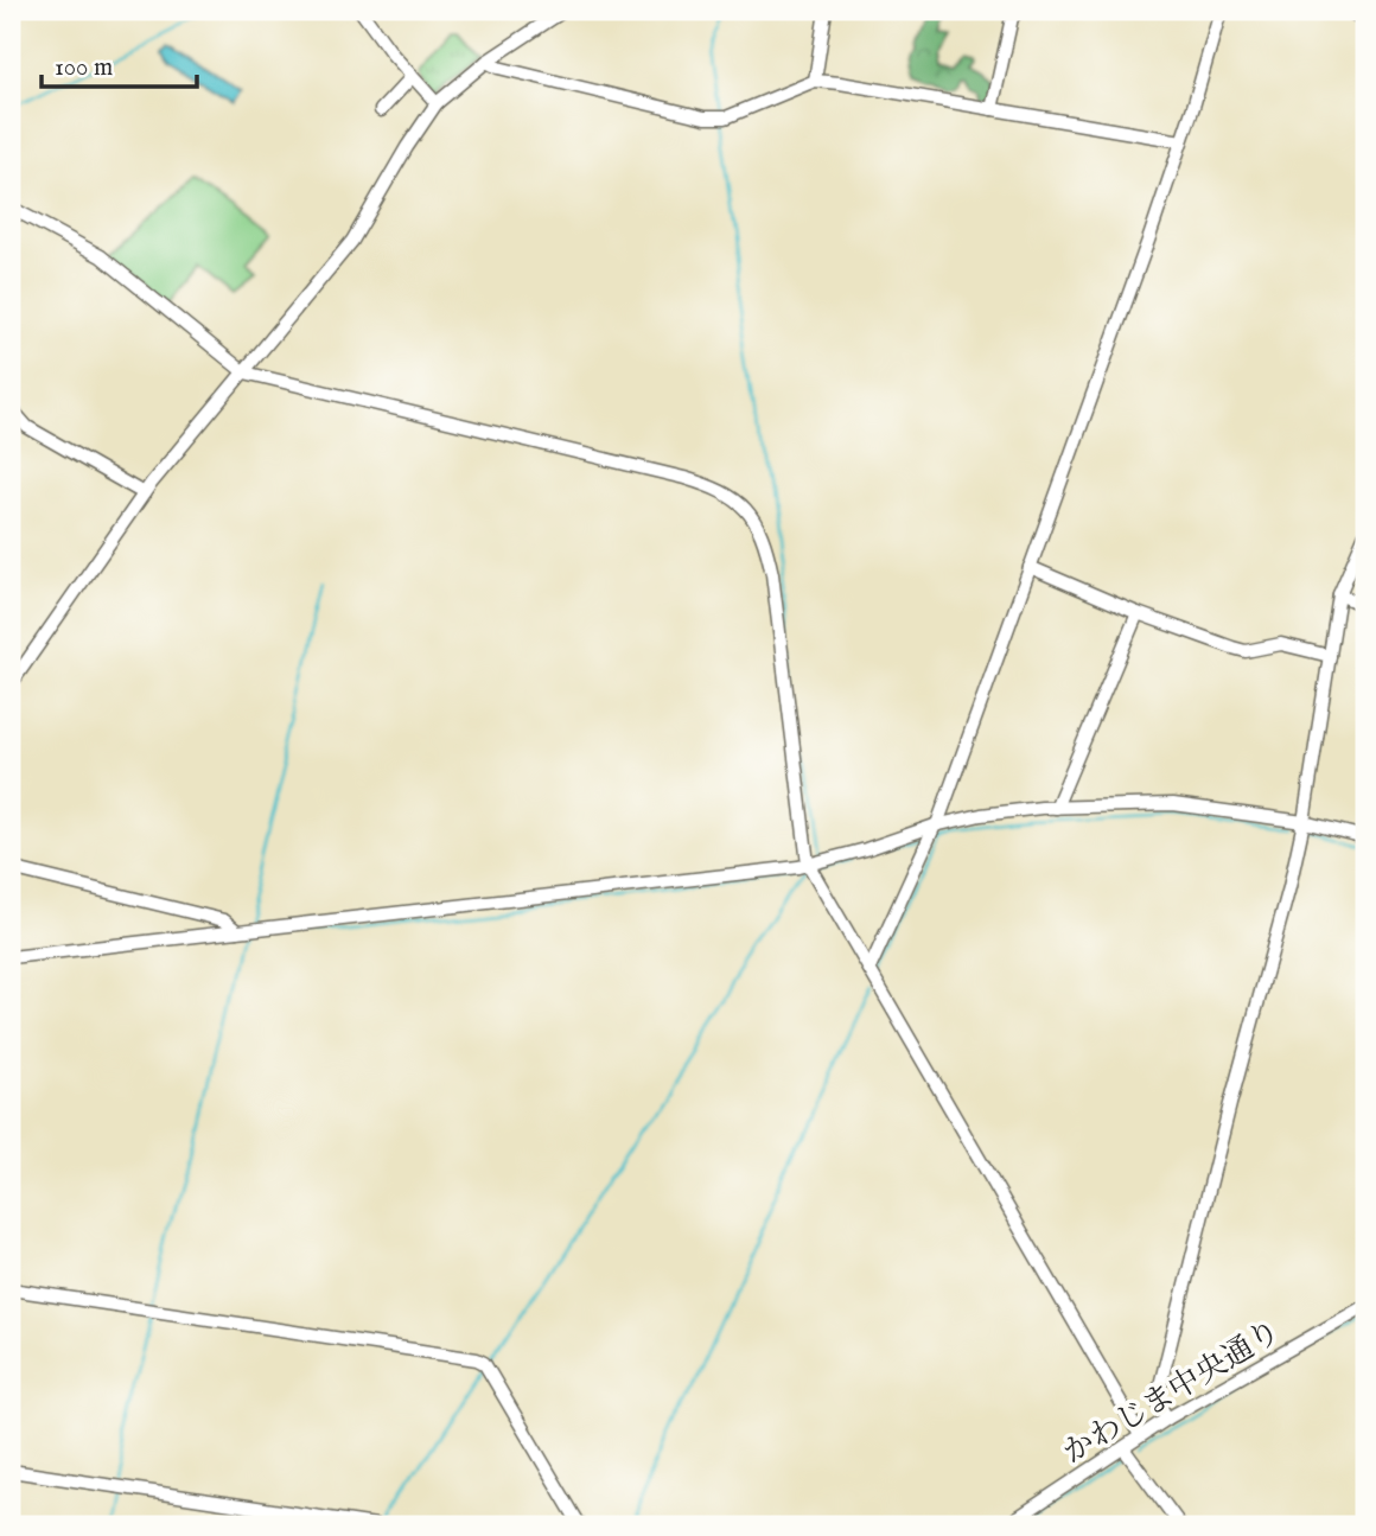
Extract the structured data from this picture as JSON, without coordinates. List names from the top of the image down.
{
  "streets": {
    "street": ["かわじま中央通り"]
  },
  "scale_bar": "100 m"
}
